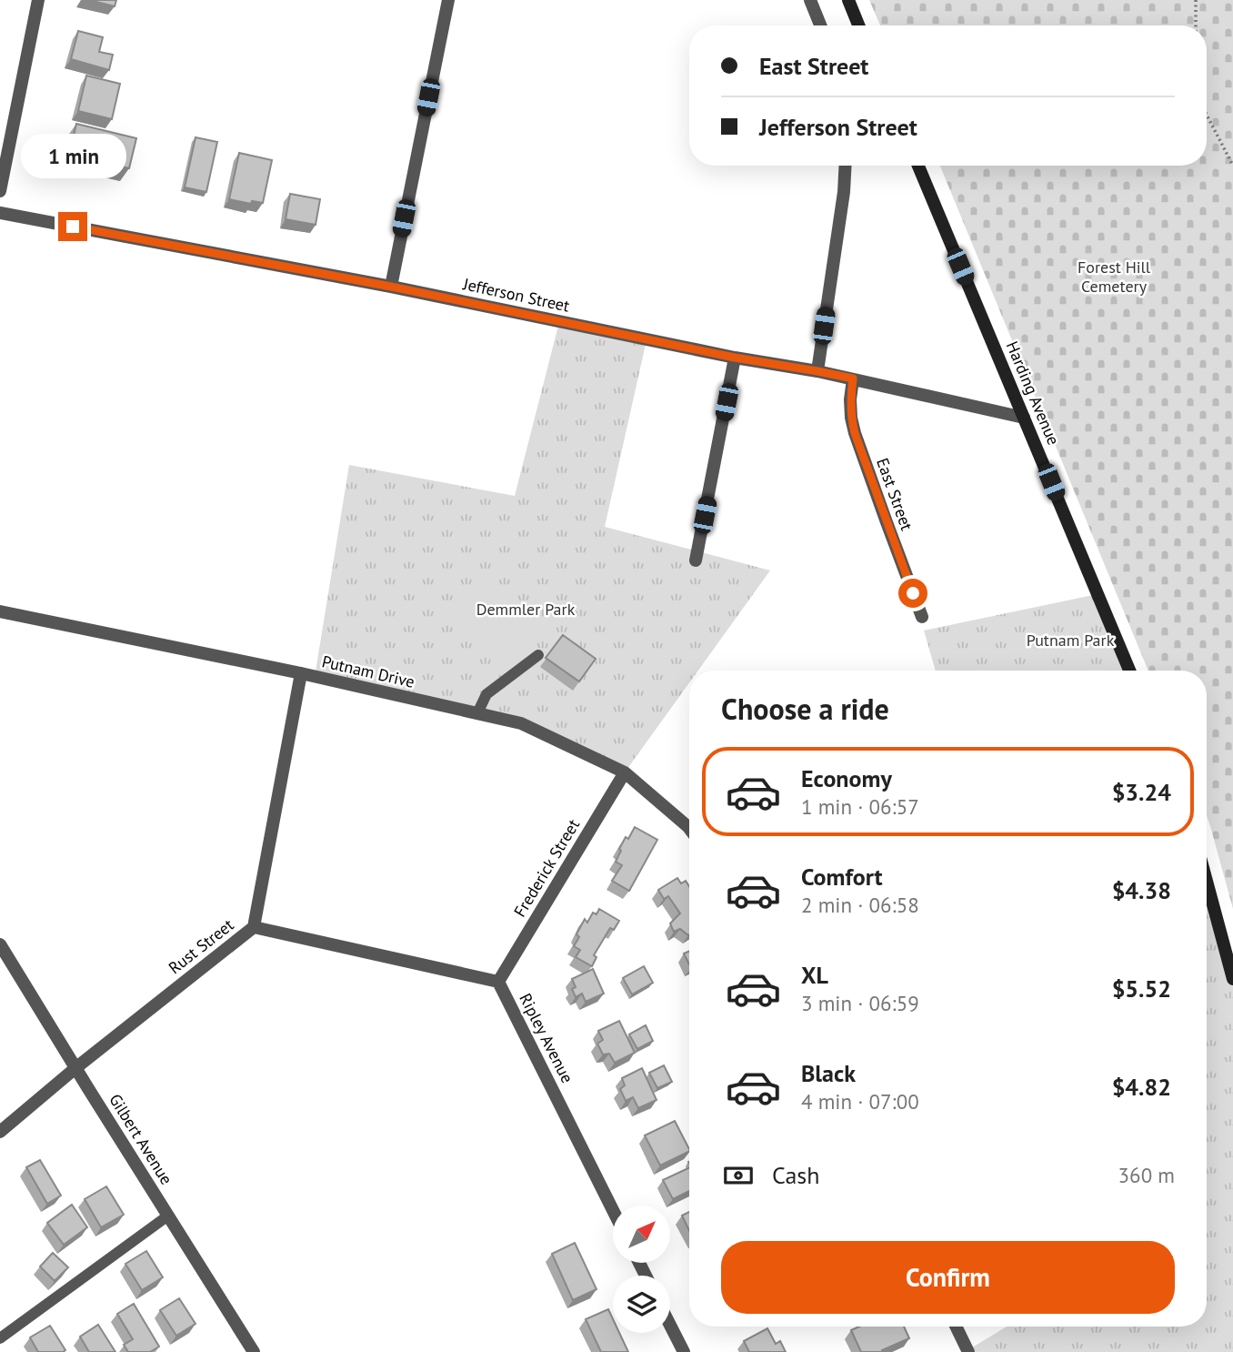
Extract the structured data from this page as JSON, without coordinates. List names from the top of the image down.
{
  "streets": {
    "main road": ["Harding Avenue"],
    "street": [
      "Jefferson Street",
      "East Street",
      "Putnam Drive",
      "Frederick Street",
      "Rust Street",
      "Ripley Avenue",
      "Gilbert Avenue"
    ]
  },
  "crossings": [
    ["Jefferson Street", "Harding Avenue"],
    ["Jefferson Street", "East Street"],
    ["Putnam Drive", "Frederick Street"],
    ["Putnam Drive", "Rust Street"],
    ["Frederick Street", "Ripley Avenue"],
    ["Rust Street", "Ripley Avenue"],
    ["Rust Street", "Gilbert Avenue"]
  ],
  "parks": ["Forest Hill Cemetery", "Demmler Park", "Putnam Park"],
  "north": "top right",
  "page": {
    "banner": ["East Street", "Jefferson Street"],
    "bubble": "1 min",
    "heading": "Choose a ride",
    "list": [
      {
        "name": "Economy",
        "note": "1 min · 06:57",
        "value": "$3.24"
      },
      {
        "name": "Comfort",
        "note": "2 min · 06:58",
        "value": "$4.38"
      },
      {
        "name": "XL",
        "note": "3 min · 06:59",
        "value": "$5.52"
      },
      {
        "name": "Black",
        "note": "4 min · 07:00",
        "value": "$4.82"
      }
    ],
    "pay": ["Cash", "360 m"],
    "buttons": "Confirm"
  }
}
